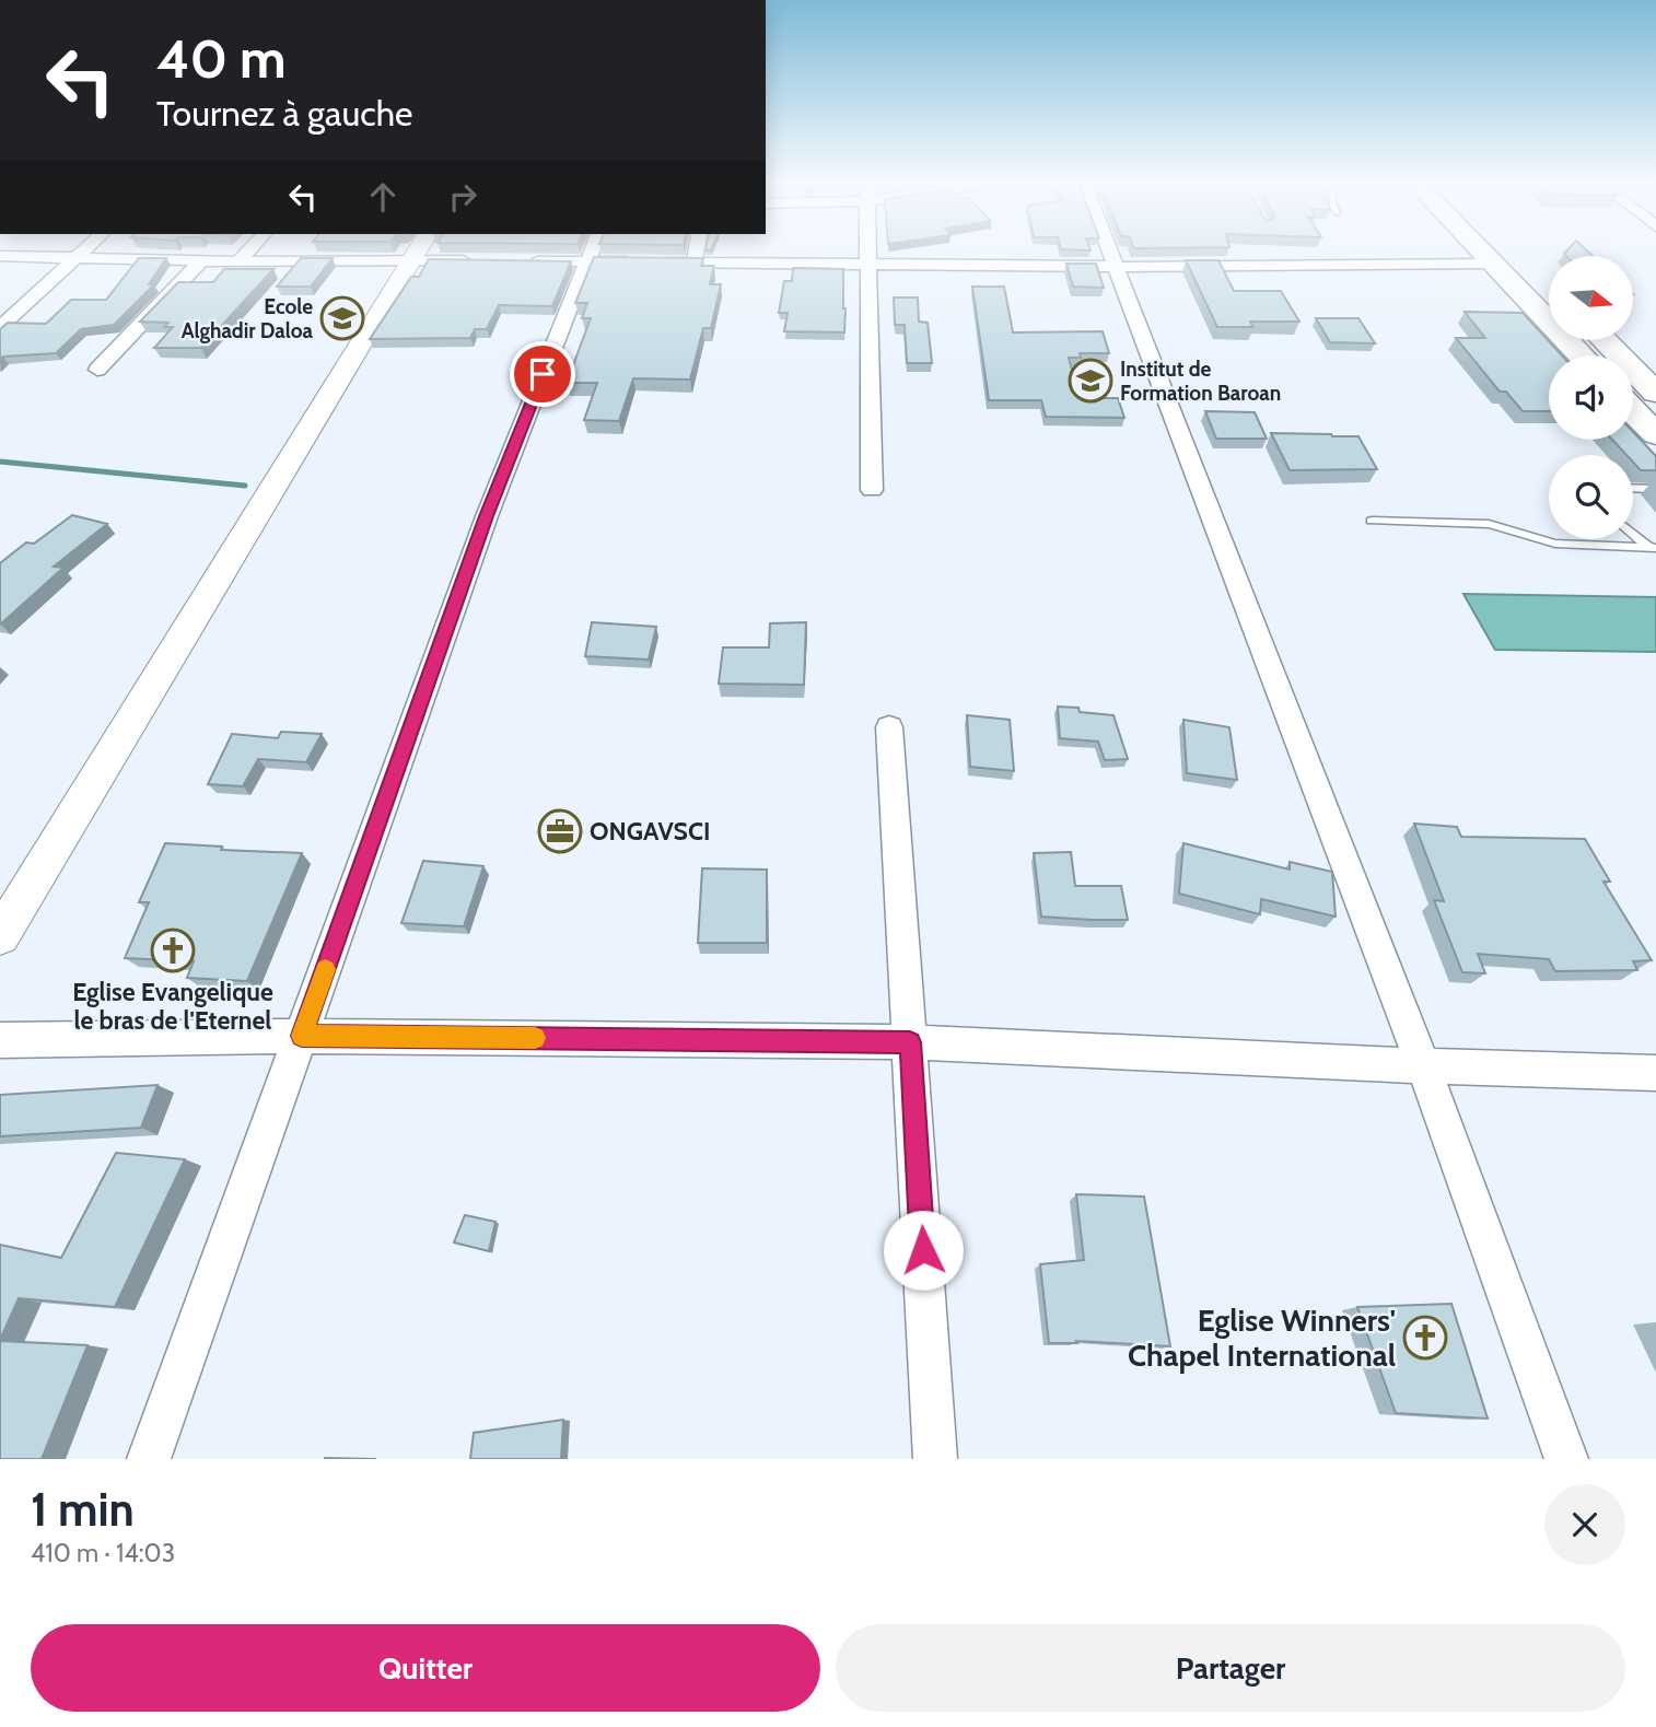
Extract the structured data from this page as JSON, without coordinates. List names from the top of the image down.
{
  "places": {
    "school or university": ["Ecole Alghadir Daloa", "Institut de Formation Baroan"],
    "office": ["ONGAVSCI"],
    "church": ["Eglise Evangelique le bras de l'Eternel", "Eglise Winners' Chapel International"]
  },
  "north": "right",
  "page": {
    "turn": ["40 m", "Tournez à gauche"],
    "heading": ["1 min", "410 m · 14:03"],
    "buttons": ["Quitter", "Partager"]
  }
}
